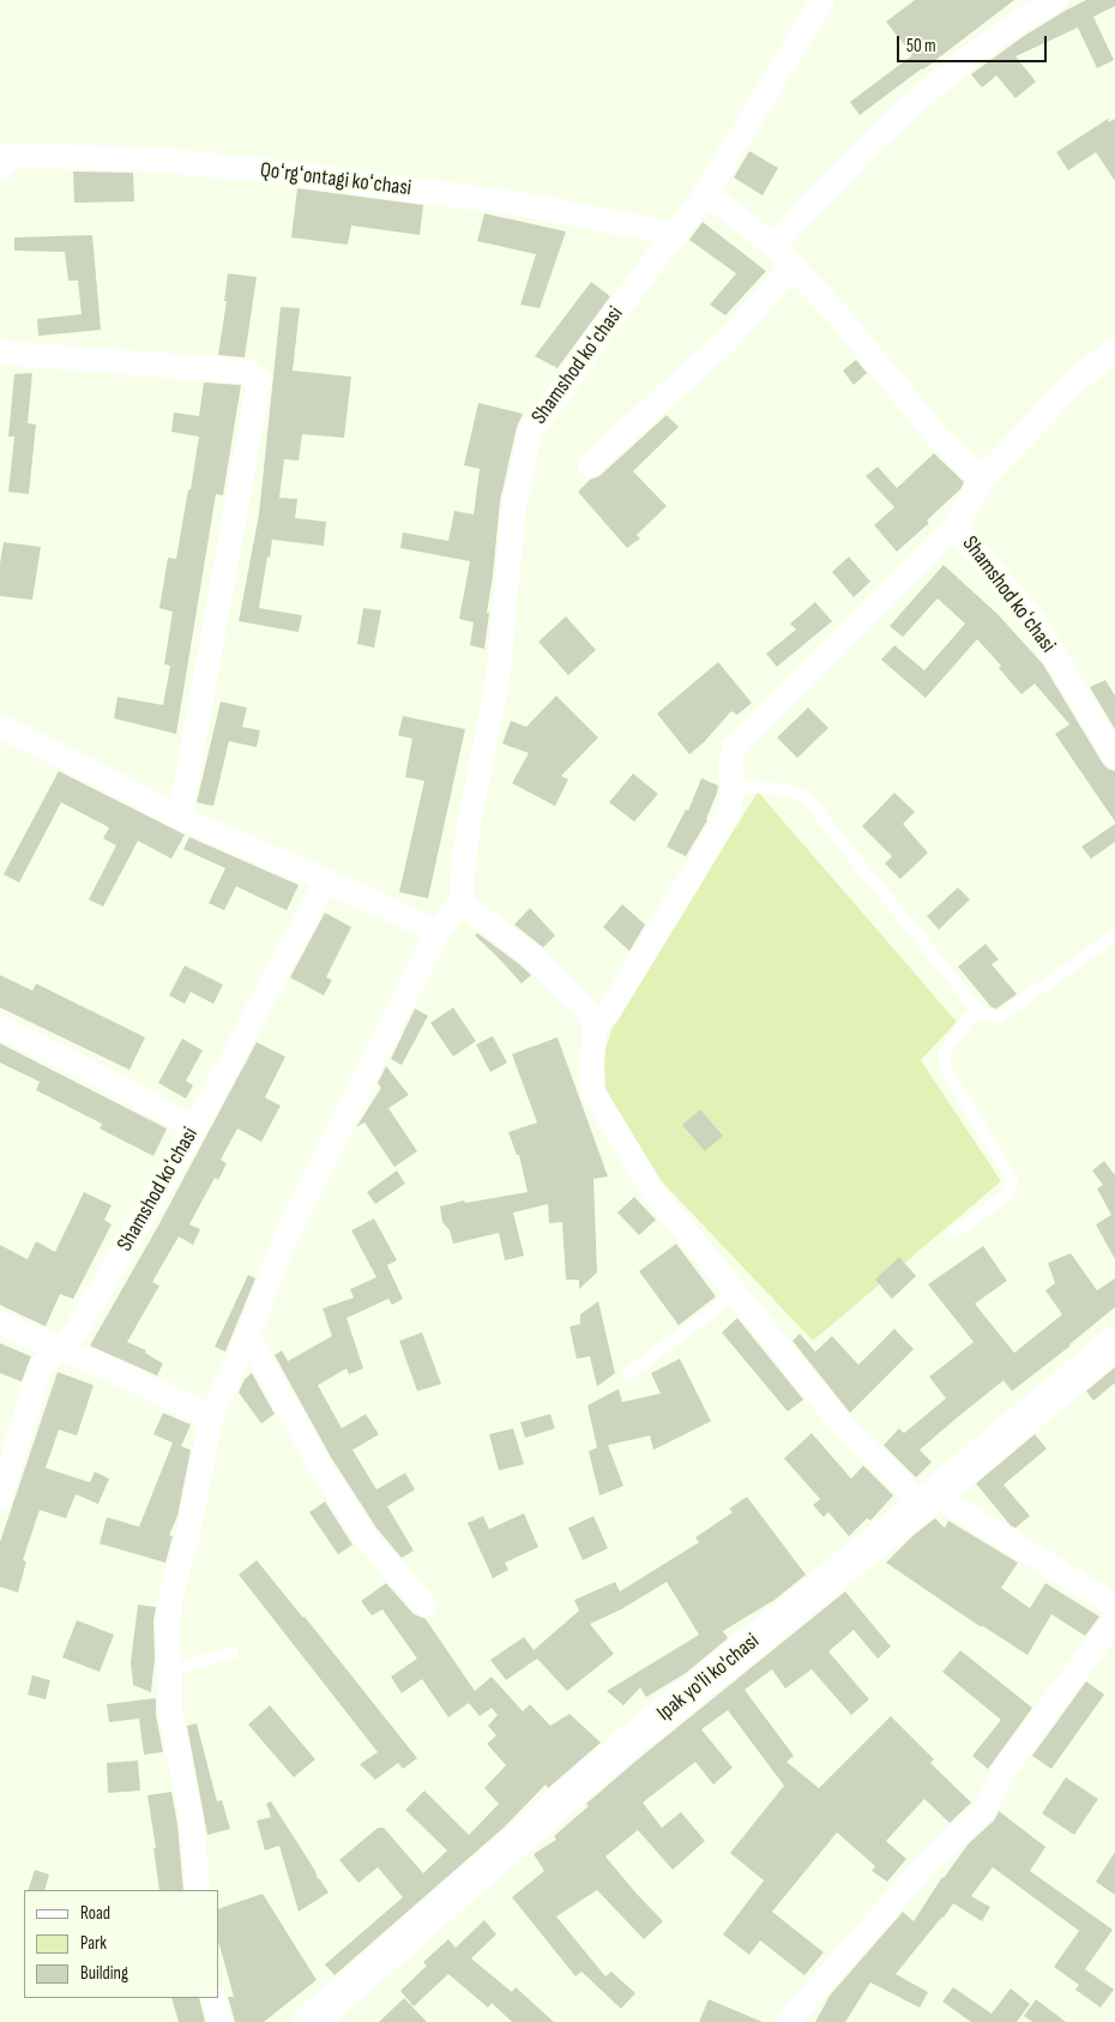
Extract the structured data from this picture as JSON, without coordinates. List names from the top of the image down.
{
  "streets": {
    "main road": ["Ipak yo'li ko'chasi"],
    "street": ["Qoʻrgʻontagi koʻchasi", "Shamshod koʻchasi"]
  },
  "crossings": [
    ["Qoʻrgʻontagi koʻchasi", "Shamshod koʻchasi"]
  ],
  "legend": ["Road", "Park", "Building"],
  "scale_bar": "50 m"
}
